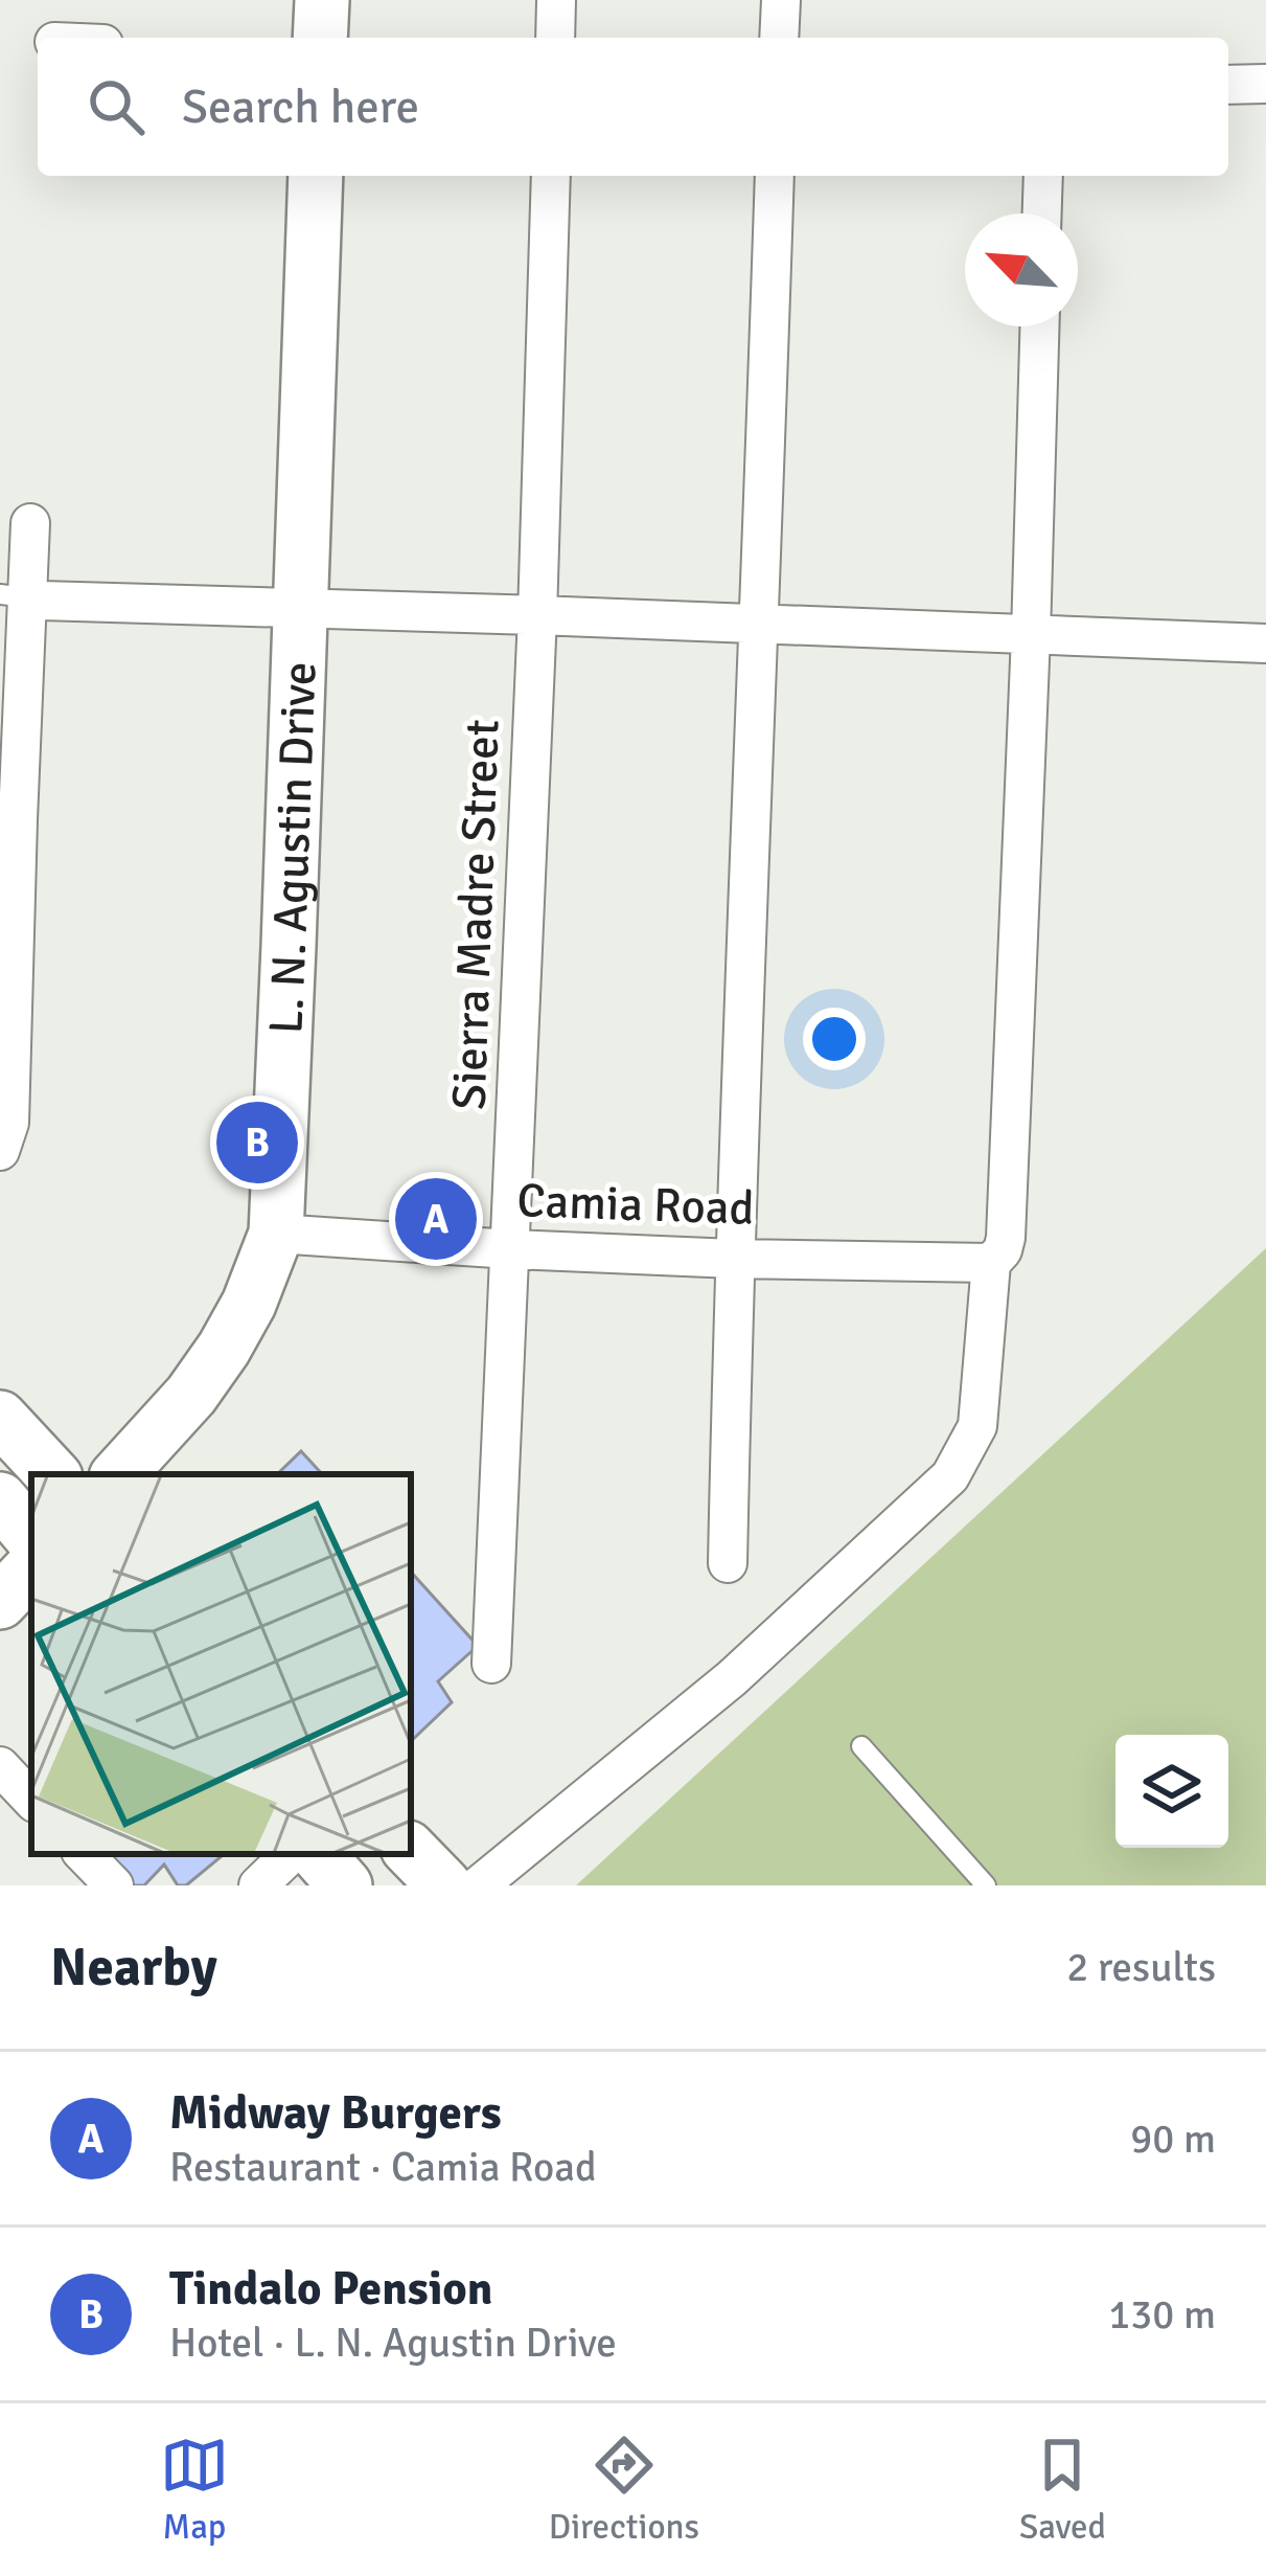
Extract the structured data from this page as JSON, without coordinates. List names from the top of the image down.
{
  "streets": {
    "street": ["L. N. Agustin Drive", "Sierra Madre Street", "Camia Road"]
  },
  "crossings": [
    ["L. N. Agustin Drive", "Camia Road"],
    ["Sierra Madre Street", "Camia Road"]
  ],
  "north": "top left",
  "page": {
    "search": "Search here",
    "pins": ["B", "A"],
    "heading": ["Nearby", "2 results"],
    "list": [
      {
        "mark": "A",
        "name": "Midway Burgers",
        "note": "Restaurant · Camia Road",
        "value": "90 m"
      },
      {
        "mark": "B",
        "name": "Tindalo Pension",
        "note": "Hotel · L. N. Agustin Drive",
        "value": "130 m"
      }
    ],
    "nav": ["Map", "Directions", "Saved"]
  }
}
